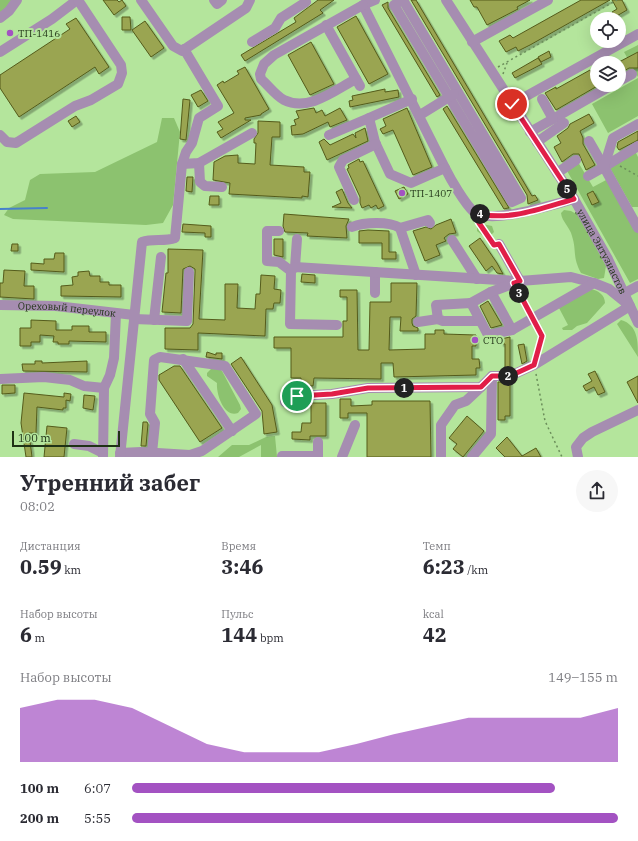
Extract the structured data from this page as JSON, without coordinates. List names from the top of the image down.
{
  "streets": {
    "street": ["улица Энтузиастов", "Ореховый переулок"]
  },
  "places": ["ТП-1416", "ТП-1407", "СТО"],
  "scale_bar": "100 m",
  "page": {
    "pins": [
      "5",
      "4",
      "3",
      "2",
      "1"
    ],
    "scale": "100 m",
    "heading": ["Утренний забег", "08:02"],
    "stats": [
      ["Дистанция", "0.59 km"],
      ["Время", "3:46"],
      ["Темп", "6:23 /km"],
      ["Набор высоты", "6 m"],
      ["Пульс", "144 bpm"],
      ["kcal", "42"]
    ],
    "chart": ["Набор высоты", "149–155 m"],
    "list": [
      {
        "name": "100 m",
        "note": "6:07"
      },
      {
        "name": "200 m",
        "note": "5:55"
      }
    ]
  }
}
